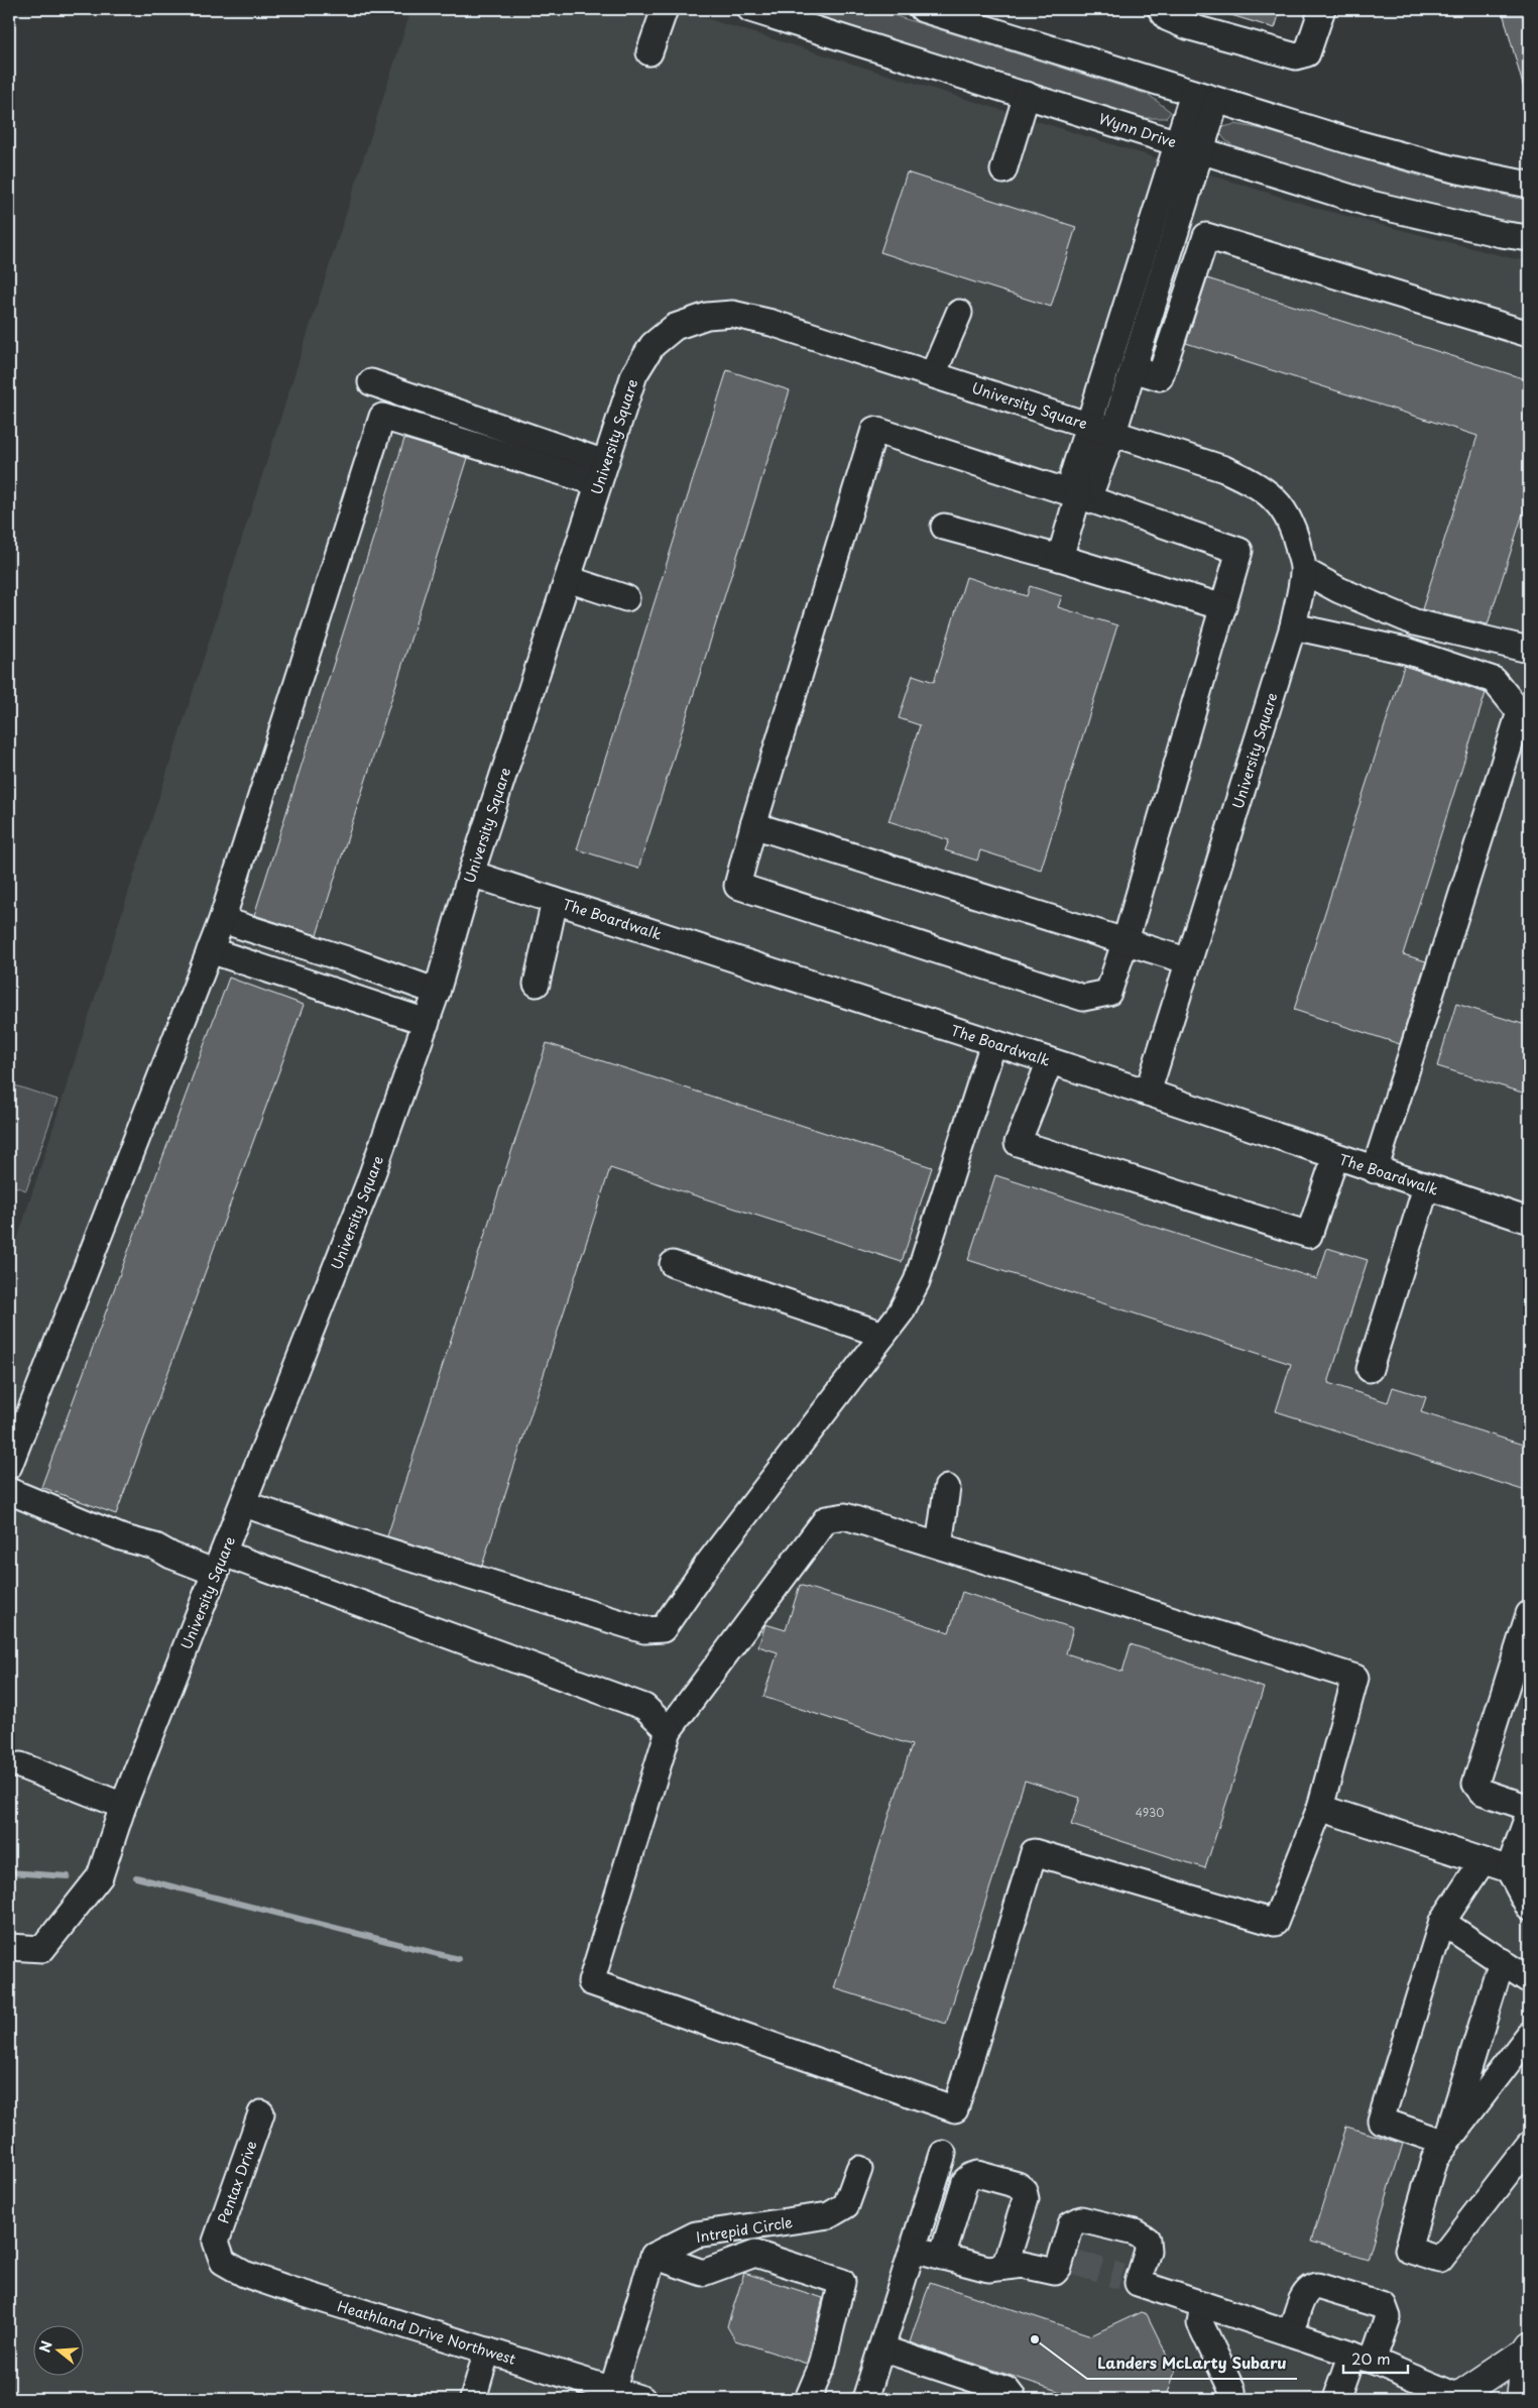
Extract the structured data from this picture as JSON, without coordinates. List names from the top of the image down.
{
  "streets": {
    "street": [
      "Wynn Drive",
      "University Square",
      "The Boardwalk",
      "Pentax Drive",
      "Intrepid Circle",
      "Heathland Drive Northwest"
    ]
  },
  "crossings": [
    ["University Square", "The Boardwalk"],
    ["Pentax Drive", "Heathland Drive Northwest"]
  ],
  "places": ["Landers McLarty Subaru"],
  "house_numbers": ["4930"],
  "scale_bar": "20 m",
  "north": "left"
}
